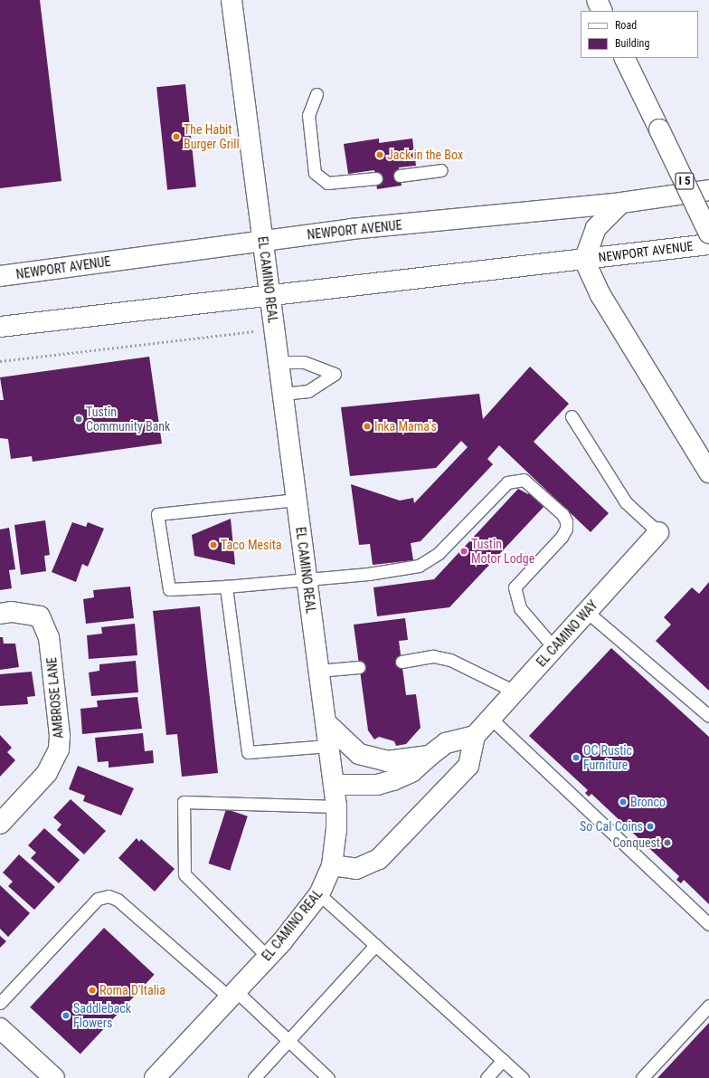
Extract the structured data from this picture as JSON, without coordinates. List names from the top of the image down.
{
  "streets": {
    "main road": [
      "I 5",
      "NEWPORT AVENUE",
      "EL CAMINO REAL",
      "EL CAMINO WAY",
      "AMBROSE LANE"
    ]
  },
  "crossings": [
    ["NEWPORT AVENUE", "EL CAMINO REAL"],
    ["EL CAMINO REAL", "EL CAMINO WAY"]
  ],
  "places": [
    "The Habit Burger Grill",
    "Jack in the Box",
    "Tustin Community Bank",
    "Inka Mama's",
    "Taco Mesita",
    "Tustin Motor Lodge",
    "OC Rustic Furniture",
    "Bronco",
    "So Cal Coins",
    "Conquest",
    "Roma D'Italia",
    "Saddleback Flowers"
  ],
  "legend": ["Road", "Building"]
}
